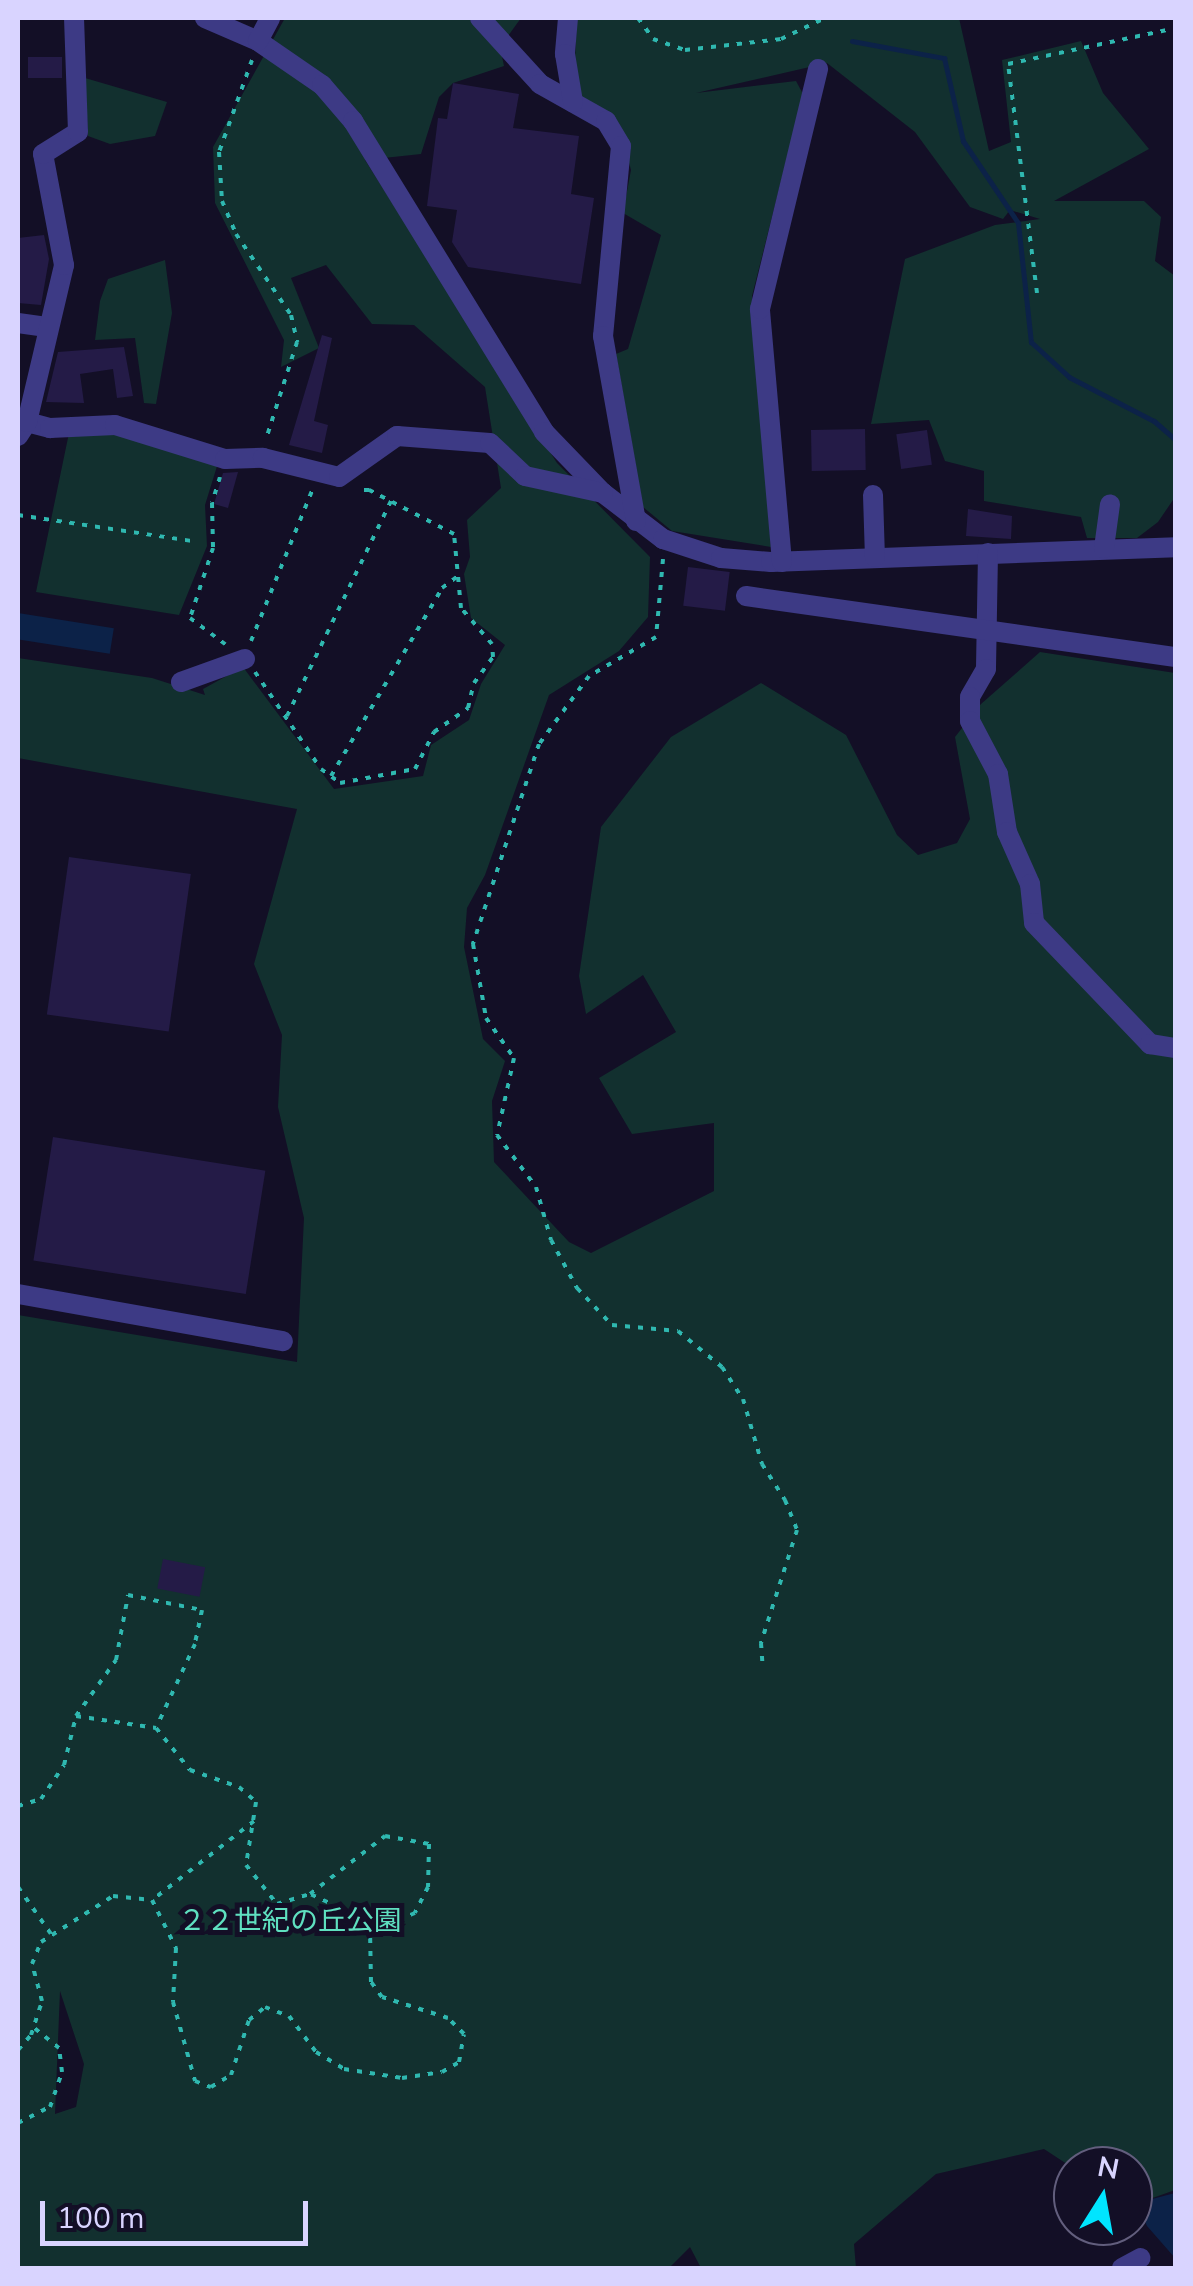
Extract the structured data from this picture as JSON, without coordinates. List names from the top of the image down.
{
  "parks": ["２２世紀の丘公園"],
  "scale_bar": "100 m",
  "north": "top"
}
